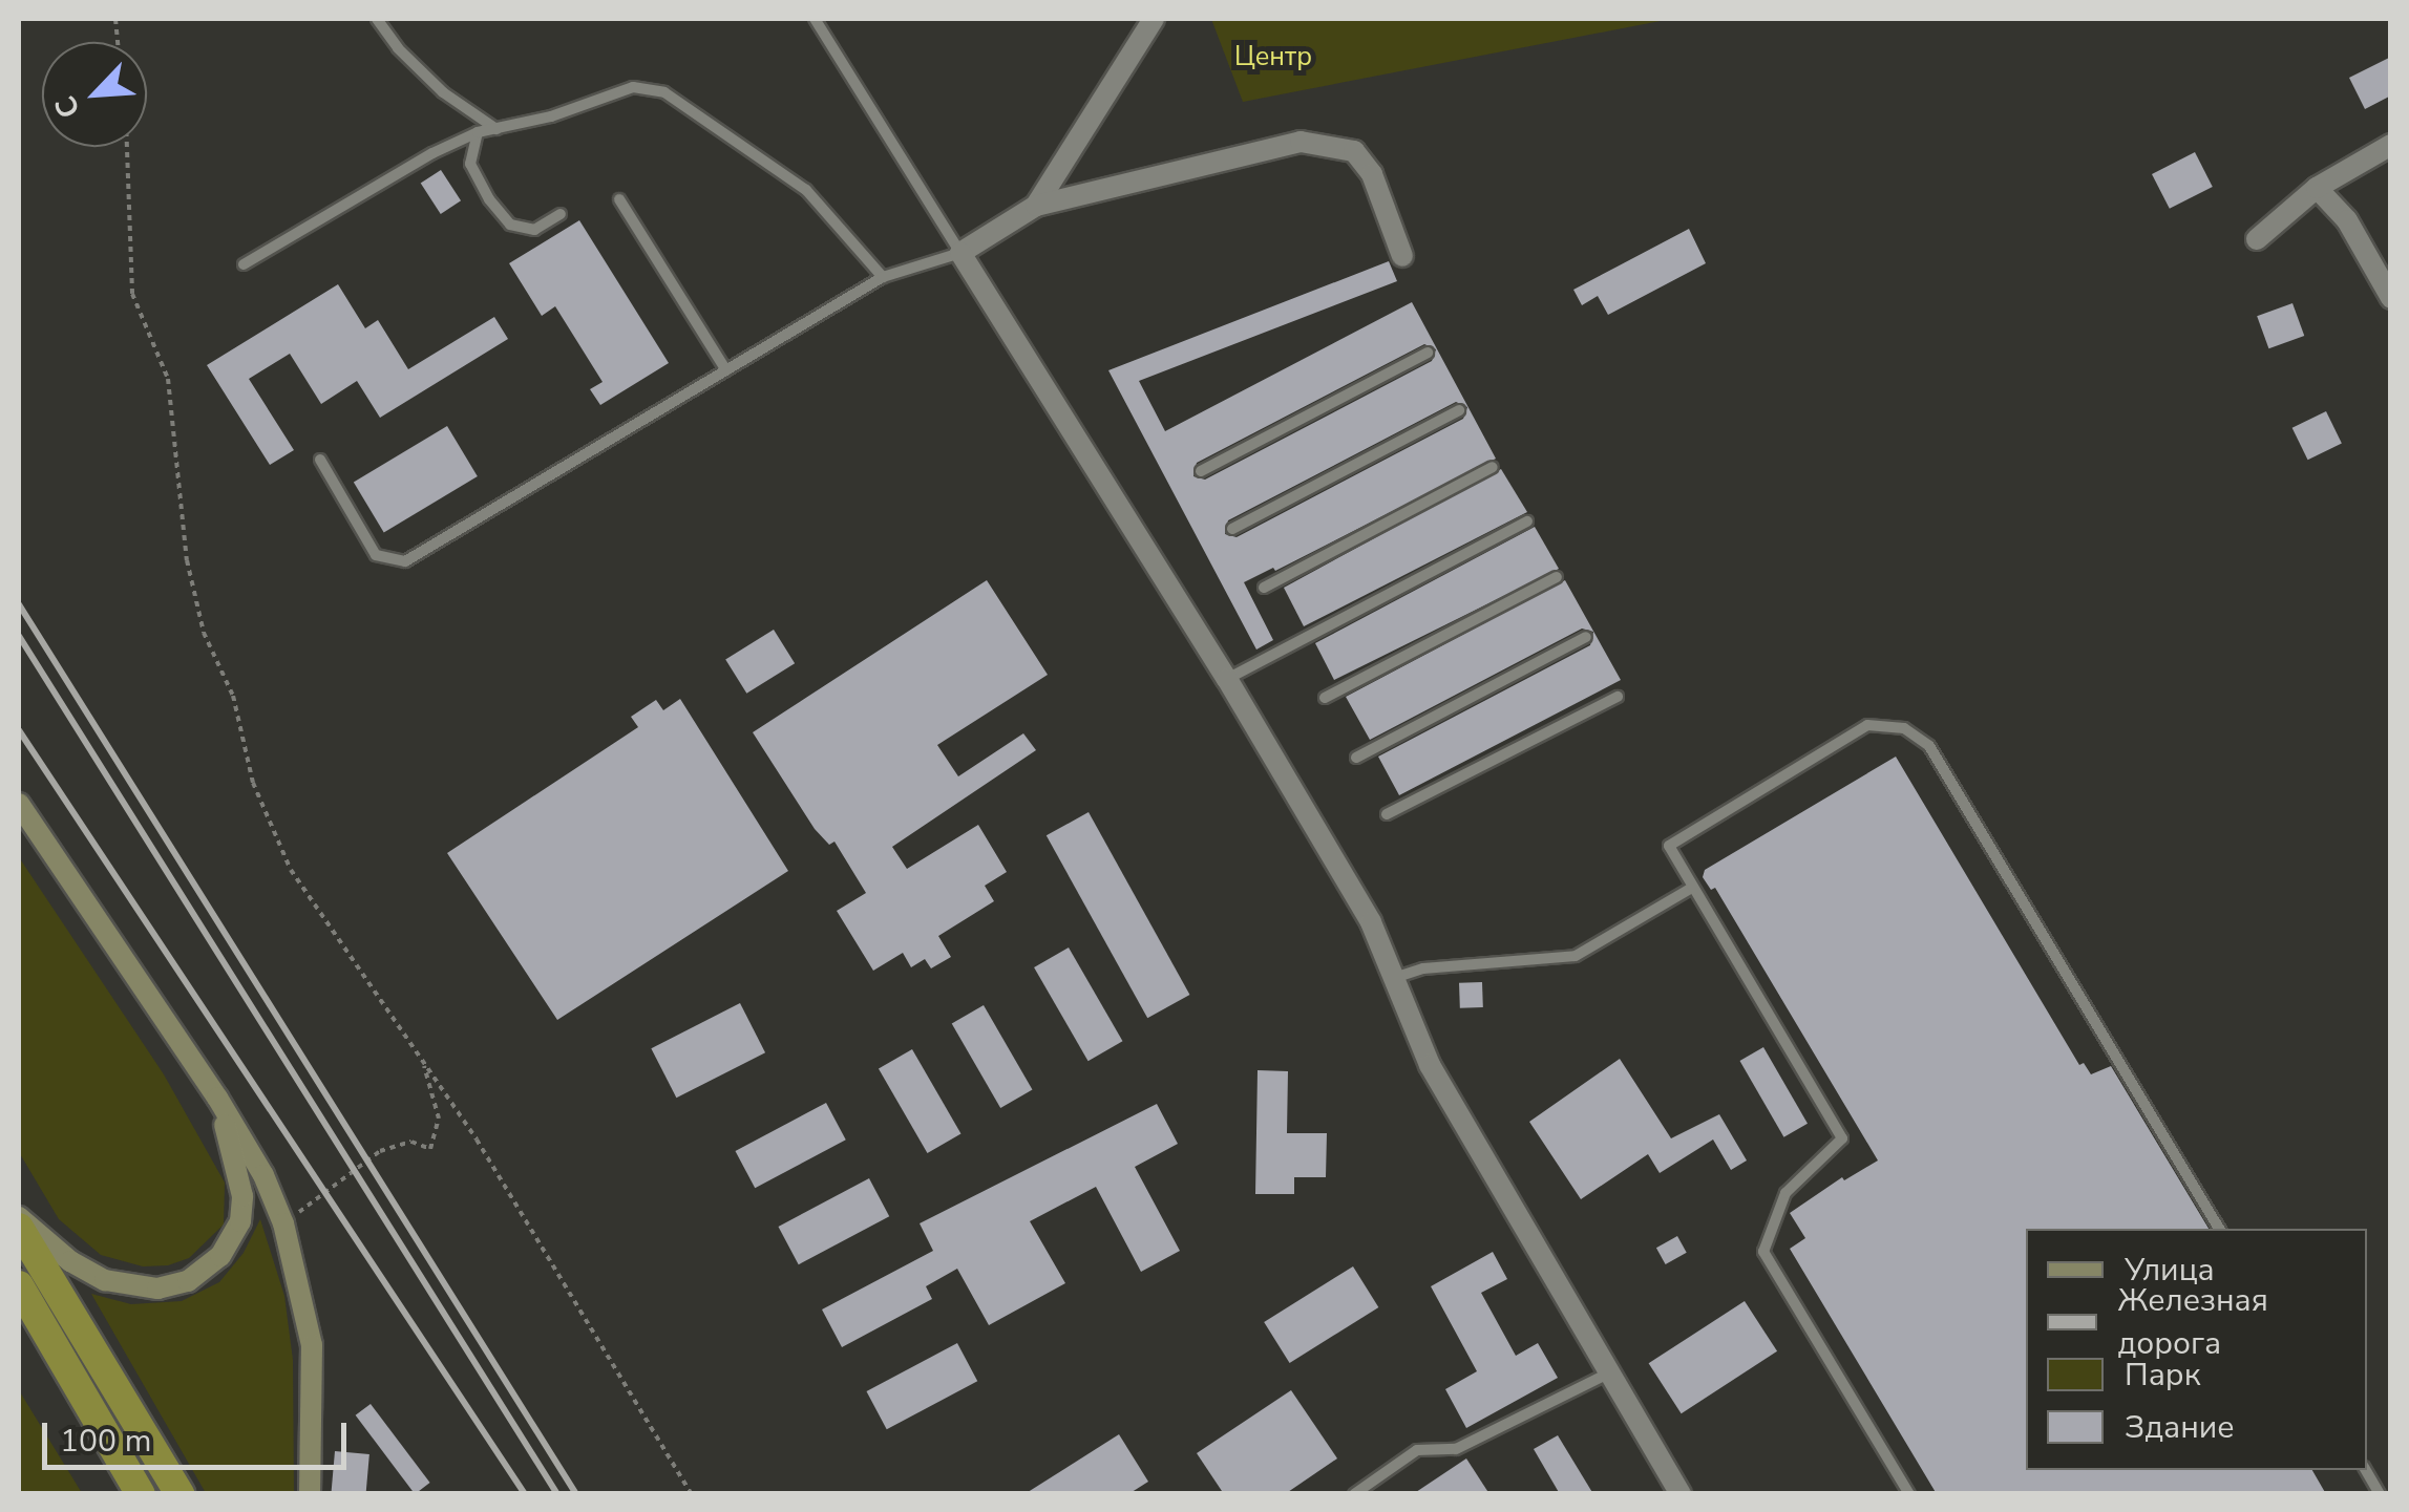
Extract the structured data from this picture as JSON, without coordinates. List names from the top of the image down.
{
  "parks": ["Центр"],
  "legend": [
    "Улица",
    "Железная дорога",
    "Парк",
    "Здание"
  ],
  "scale_bar": "100 m",
  "north": "bottom left"
}
